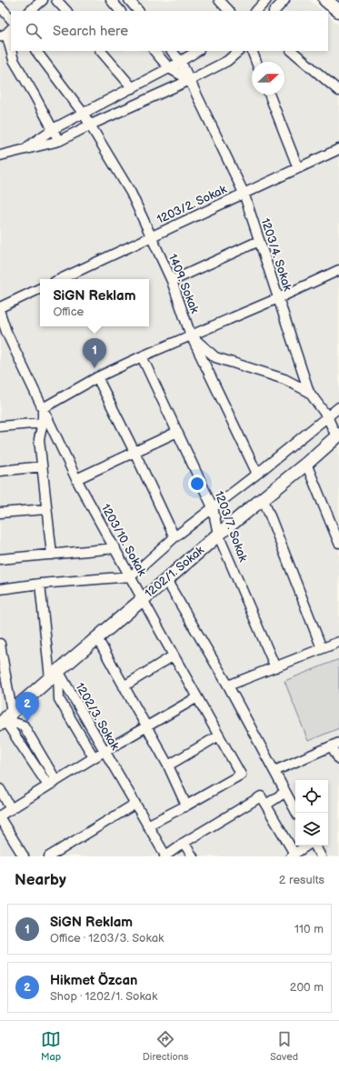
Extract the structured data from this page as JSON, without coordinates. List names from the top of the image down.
{
  "streets": {
    "street": [
      "1203/2. Sokak",
      "1203/4. Sokak",
      "1409. Sokak",
      "1203/7. Sokak",
      "1203/10. Sokak",
      "1202/1. Sokak",
      "1202/3. Sokak"
    ]
  },
  "crossings": [
    ["1203/2. Sokak", "1203/4. Sokak"],
    ["1203/2. Sokak", "1409. Sokak"],
    ["1203/4. Sokak", "1409. Sokak"],
    ["1203/4. Sokak", "1202/1. Sokak"],
    ["1203/7. Sokak", "1202/1. Sokak"],
    ["1203/10. Sokak", "1202/1. Sokak"],
    ["1203/10. Sokak", "1202/3. Sokak"],
    ["1202/1. Sokak", "1202/3. Sokak"]
  ],
  "north": "right",
  "page": {
    "search": "Search here",
    "popup": ["SiGN Reklam", "Office"],
    "pins": ["1", "2"],
    "heading": ["Nearby", "2 results"],
    "list": [
      {
        "mark": "1",
        "name": "SiGN Reklam",
        "note": "Office · 1203/3. Sokak",
        "value": "110 m"
      },
      {
        "mark": "2",
        "name": "Hikmet Özcan",
        "note": "Shop · 1202/1. Sokak",
        "value": "200 m"
      }
    ],
    "nav": ["Map", "Directions", "Saved"]
  }
}
